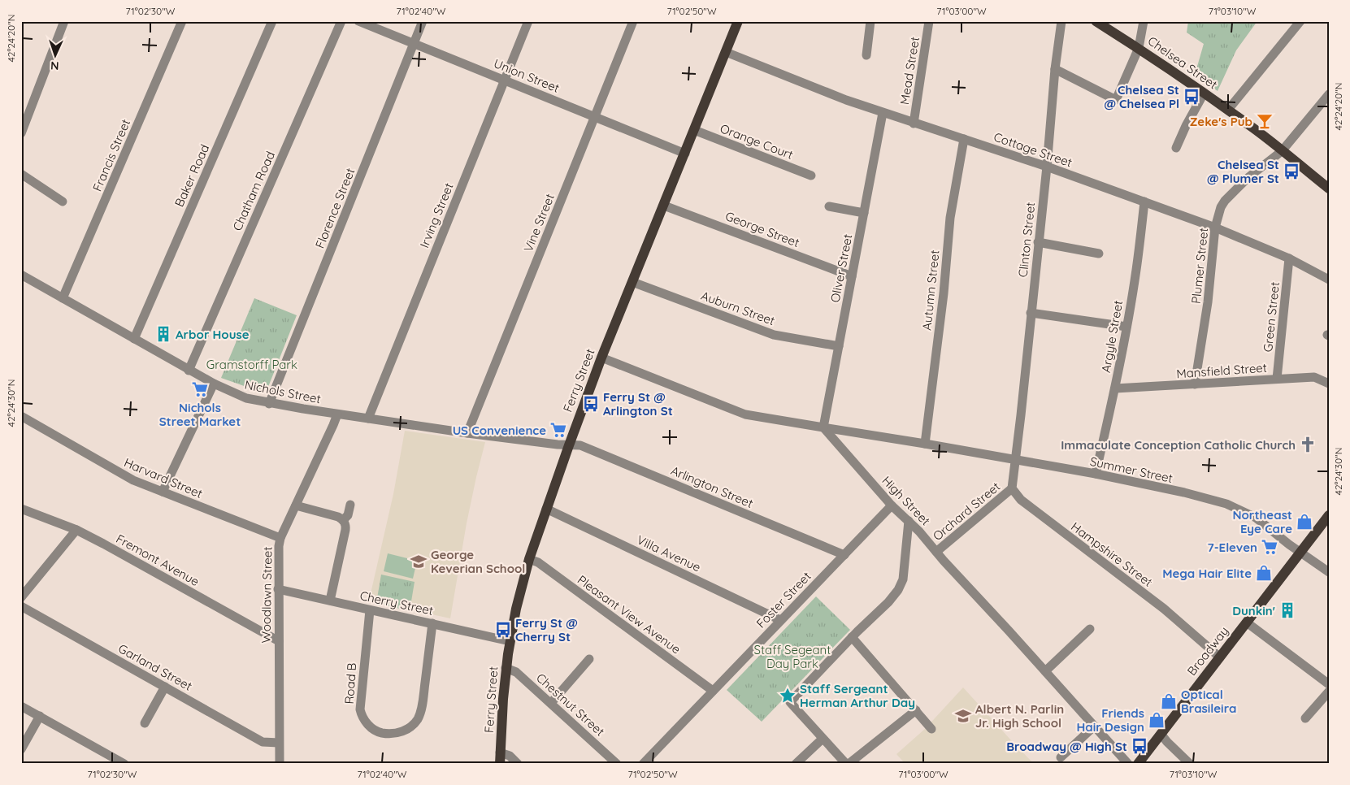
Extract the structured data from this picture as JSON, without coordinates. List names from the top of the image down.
{
  "streets": {
    "main road": ["Chelsea Street", "Ferry Street", "Broadway"],
    "street": [
      "Mead Street",
      "Union Street",
      "Orange Court",
      "Cottage Street",
      "Francis Street",
      "Baker Road",
      "Chatham Road",
      "Florence Street",
      "Irving Street",
      "Vine Street",
      "George Street",
      "Clinton Street",
      "Plumer Street",
      "Oliver Street",
      "Autumn Street",
      "Auburn Street",
      "Green Street",
      "Argyle Street",
      "Mansfield Street",
      "Nichols Street",
      "Summer Street",
      "Harvard Street",
      "Arlington Street",
      "High Street",
      "Orchard Street",
      "Villa Avenue",
      "Hampshire Street",
      "Fremont Avenue",
      "Woodlawn Street",
      "Foster Street",
      "Cherry Street",
      "Pleasant View Avenue",
      "Garland Street",
      "Road B",
      "Chestnut Street"
    ]
  },
  "crossings": [
    ["Chelsea Street", "Plumer Street"],
    ["Mead Street", "Cottage Street"],
    ["Union Street", "Florence Street"],
    ["Union Street", "Irving Street"],
    ["Union Street", "Vine Street"],
    ["Union Street", "Ferry Street"],
    ["Orange Court", "Ferry Street"],
    ["Cottage Street", "Clinton Street"],
    ["Cottage Street", "Plumer Street"],
    ["Cottage Street", "Oliver Street"],
    ["Cottage Street", "Autumn Street"],
    ["Cottage Street", "Green Street"],
    ["Cottage Street", "Argyle Street"],
    ["Cottage Street", "Ferry Street"],
    ["Francis Street", "Nichols Street"],
    ["Baker Road", "Nichols Street"],
    ["Chatham Road", "Nichols Street"],
    ["Florence Street", "Nichols Street"],
    ["Irving Street", "Nichols Street"],
    ["Vine Street", "Nichols Street"],
    ["George Street", "Oliver Street"],
    ["George Street", "Ferry Street"],
    ["Clinton Street", "Summer Street"],
    ["Plumer Street", "Mansfield Street"],
    ["Oliver Street", "Auburn Street"],
    ["Oliver Street", "Summer Street"],
    ["Oliver Street", "High Street"],
    ["Autumn Street", "Summer Street"],
    ["Auburn Street", "Ferry Street"],
    ["Green Street", "Mansfield Street"],
    ["Argyle Street", "Mansfield Street"],
    ["Argyle Street", "Summer Street"],
    ["Ferry Street", "Nichols Street"],
    ["Ferry Street", "Arlington Street"],
    ["Ferry Street", "Villa Avenue"],
    ["Ferry Street", "Cherry Street"],
    ["Ferry Street", "Pleasant View Avenue"],
    ["Ferry Street", "Chestnut Street"],
    ["Nichols Street", "Arlington Street"],
    ["Nichols Street", "Woodlawn Street"],
    ["Summer Street", "High Street"],
    ["Summer Street", "Broadway"],
    ["Harvard Street", "Woodlawn Street"],
    ["Arlington Street", "Foster Street"],
    ["High Street", "Orchard Street"],
    ["High Street", "Foster Street"],
    ["Orchard Street", "Hampshire Street"],
    ["Villa Avenue", "Foster Street"],
    ["Hampshire Street", "Broadway"],
    ["Fremont Avenue", "Woodlawn Street"],
    ["Woodlawn Street", "Cherry Street"],
    ["Woodlawn Street", "Garland Street"],
    ["Foster Street", "Pleasant View Avenue"],
    ["Cherry Street", "Road B"]
  ],
  "parks": ["Gramstorff Park", "Staff Segeant Day Park"],
  "places": {
    "bus stop": [
      "Chelsea St @ Chelsea Pl",
      "Chelsea St @ Plumer St",
      "Ferry St @ Arlington St",
      "Ferry St @ Cherry St",
      "Broadway @ High St"
    ],
    "bar": ["Zeke's Pub"],
    "building": ["Arbor House", "Dunkin'"],
    "supermarket": ["Nichols Street Market", "US Convenience", "7-Eleven"],
    "church": ["Immaculate Conception Catholic Church"],
    "shop": [
      "Northeast Eye Care",
      "Mega Hair Elite",
      "Optical Brasileira",
      "Friends Hair Design"
    ],
    "school or university": ["George Keverian School", "Albert N. Parlin Jr. High School"],
    "place": ["Staff Sergeant Herman Arthur Day"]
  },
  "north": "bottom",
  "coordinates": [
    "71°02'30\"W",
    "71°02'40\"W",
    "71°02'50\"W",
    "71°03'00\"W",
    "71°03'10\"W",
    "42°24'20\"N",
    "42°24'30\"N"
  ]
}
